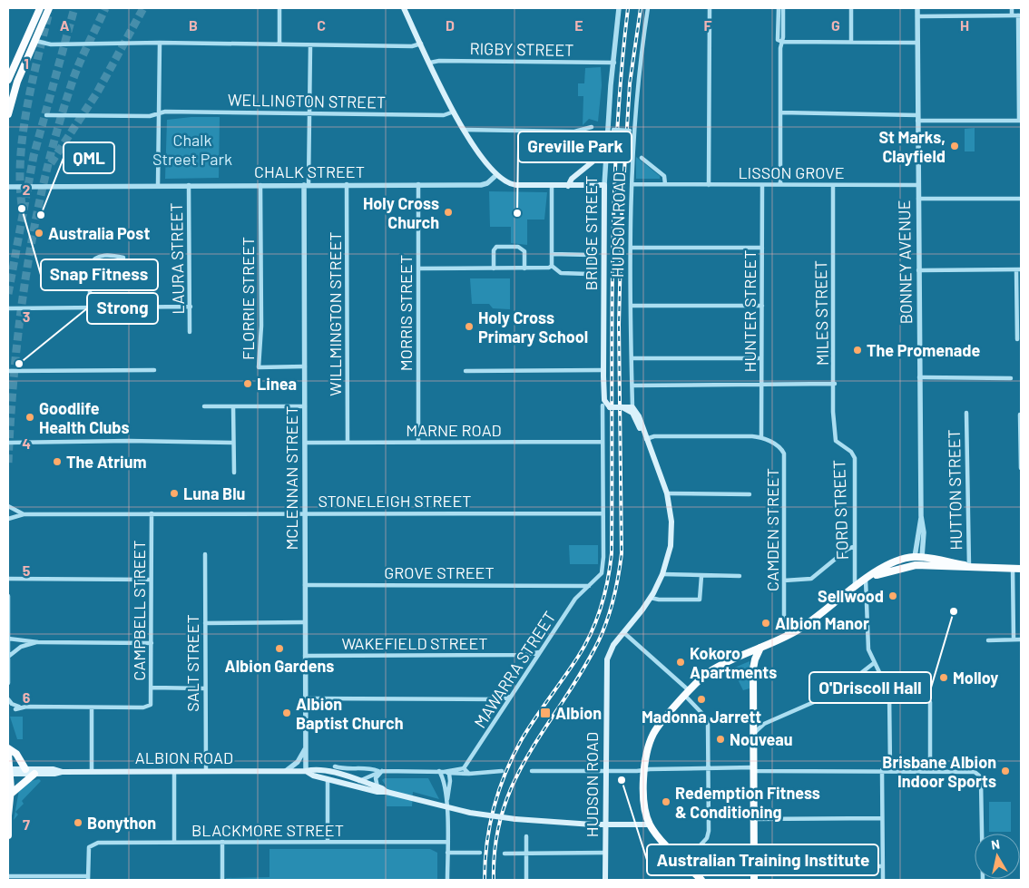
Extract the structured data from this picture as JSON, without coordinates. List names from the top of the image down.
{
  "streets": {
    "main road": ["HUDSON ROAD", "BRIDGE STREET", "ALBION ROAD"],
    "street": [
      "RIGBY STREET",
      "WELLINGTON STREET",
      "CHALK STREET",
      "LISSON GROVE",
      "LAURA STREET",
      "BONNEY AVENUE",
      "FLORRIE STREET",
      "HUNTER STREET",
      "MORRIS STREET",
      "MILES STREET",
      "WILLMINGTON STREET",
      "MARNE ROAD",
      "MCLENNAN STREET",
      "HUTTON STREET",
      "STONELEIGH STREET",
      "FORD STREET",
      "CAMDEN STREET",
      "GROVE STREET",
      "CAMPBELL STREET",
      "WAKEFIELD STREET",
      "SALT STREET",
      "MAWARRA STREET",
      "BLACKMORE STREET"
    ]
  },
  "crossings": [
    ["RIGBY STREET", "BRIDGE STREET"],
    ["CHALK STREET", "LAURA STREET"],
    ["CHALK STREET", "FLORRIE STREET"],
    ["CHALK STREET", "MORRIS STREET"],
    ["CHALK STREET", "WILLMINGTON STREET"],
    ["CHALK STREET", "MCLENNAN STREET"],
    ["LISSON GROVE", "HUDSON ROAD"],
    ["LISSON GROVE", "BONNEY AVENUE"],
    ["LISSON GROVE", "HUNTER STREET"],
    ["LISSON GROVE", "MILES STREET"],
    ["BRIDGE STREET", "MARNE ROAD"],
    ["BRIDGE STREET", "STONELEIGH STREET"],
    ["BRIDGE STREET", "GROVE STREET"],
    ["BRIDGE STREET", "MAWARRA STREET"],
    ["FLORRIE STREET", "MCLENNAN STREET"],
    ["HUNTER STREET", "CAMDEN STREET"],
    ["MORRIS STREET", "MARNE ROAD"],
    ["MILES STREET", "FORD STREET"],
    ["WILLMINGTON STREET", "MARNE ROAD"],
    ["MARNE ROAD", "MCLENNAN STREET"],
    ["MCLENNAN STREET", "STONELEIGH STREET"],
    ["MCLENNAN STREET", "GROVE STREET"],
    ["MCLENNAN STREET", "WAKEFIELD STREET"],
    ["MCLENNAN STREET", "ALBION ROAD"],
    ["STONELEIGH STREET", "CAMPBELL STREET"],
    ["GROVE STREET", "MAWARRA STREET"],
    ["WAKEFIELD STREET", "MAWARRA STREET"],
    ["SALT STREET", "ALBION ROAD"]
  ],
  "parks": ["Chalk Street Park"],
  "places": {
    "other": [
      "St Marks, Clayfield",
      "Snap Fitness",
      "Holy Cross Church",
      "Greville Park",
      "QML",
      "Australia Post",
      "Holy Cross Primary School",
      "The Promenade",
      "Strong",
      "Linea",
      "Goodlife Health Clubs",
      "The Atrium",
      "Luna Blu",
      "Sellwood",
      "O'Driscoll Hall",
      "Albion Manor",
      "Albion Gardens",
      "Kokoro Apartments",
      "Molloy",
      "Madonna Jarrett",
      "Albion Baptist Church",
      "Nouveau",
      "Brisbane Albion Indoor Sports",
      "Australian Training Institute",
      "Redemption Fitness & Conditioning",
      "Bonython"
    ],
    "transit": ["Albion"]
  },
  "north": "top",
  "grid": {
    "columns": [
      "A",
      "B",
      "C",
      "D",
      "E",
      "F",
      "G",
      "H"
    ],
    "rows": [
      "1",
      "2",
      "3",
      "4",
      "5",
      "6",
      "7"
    ]
  }
}
